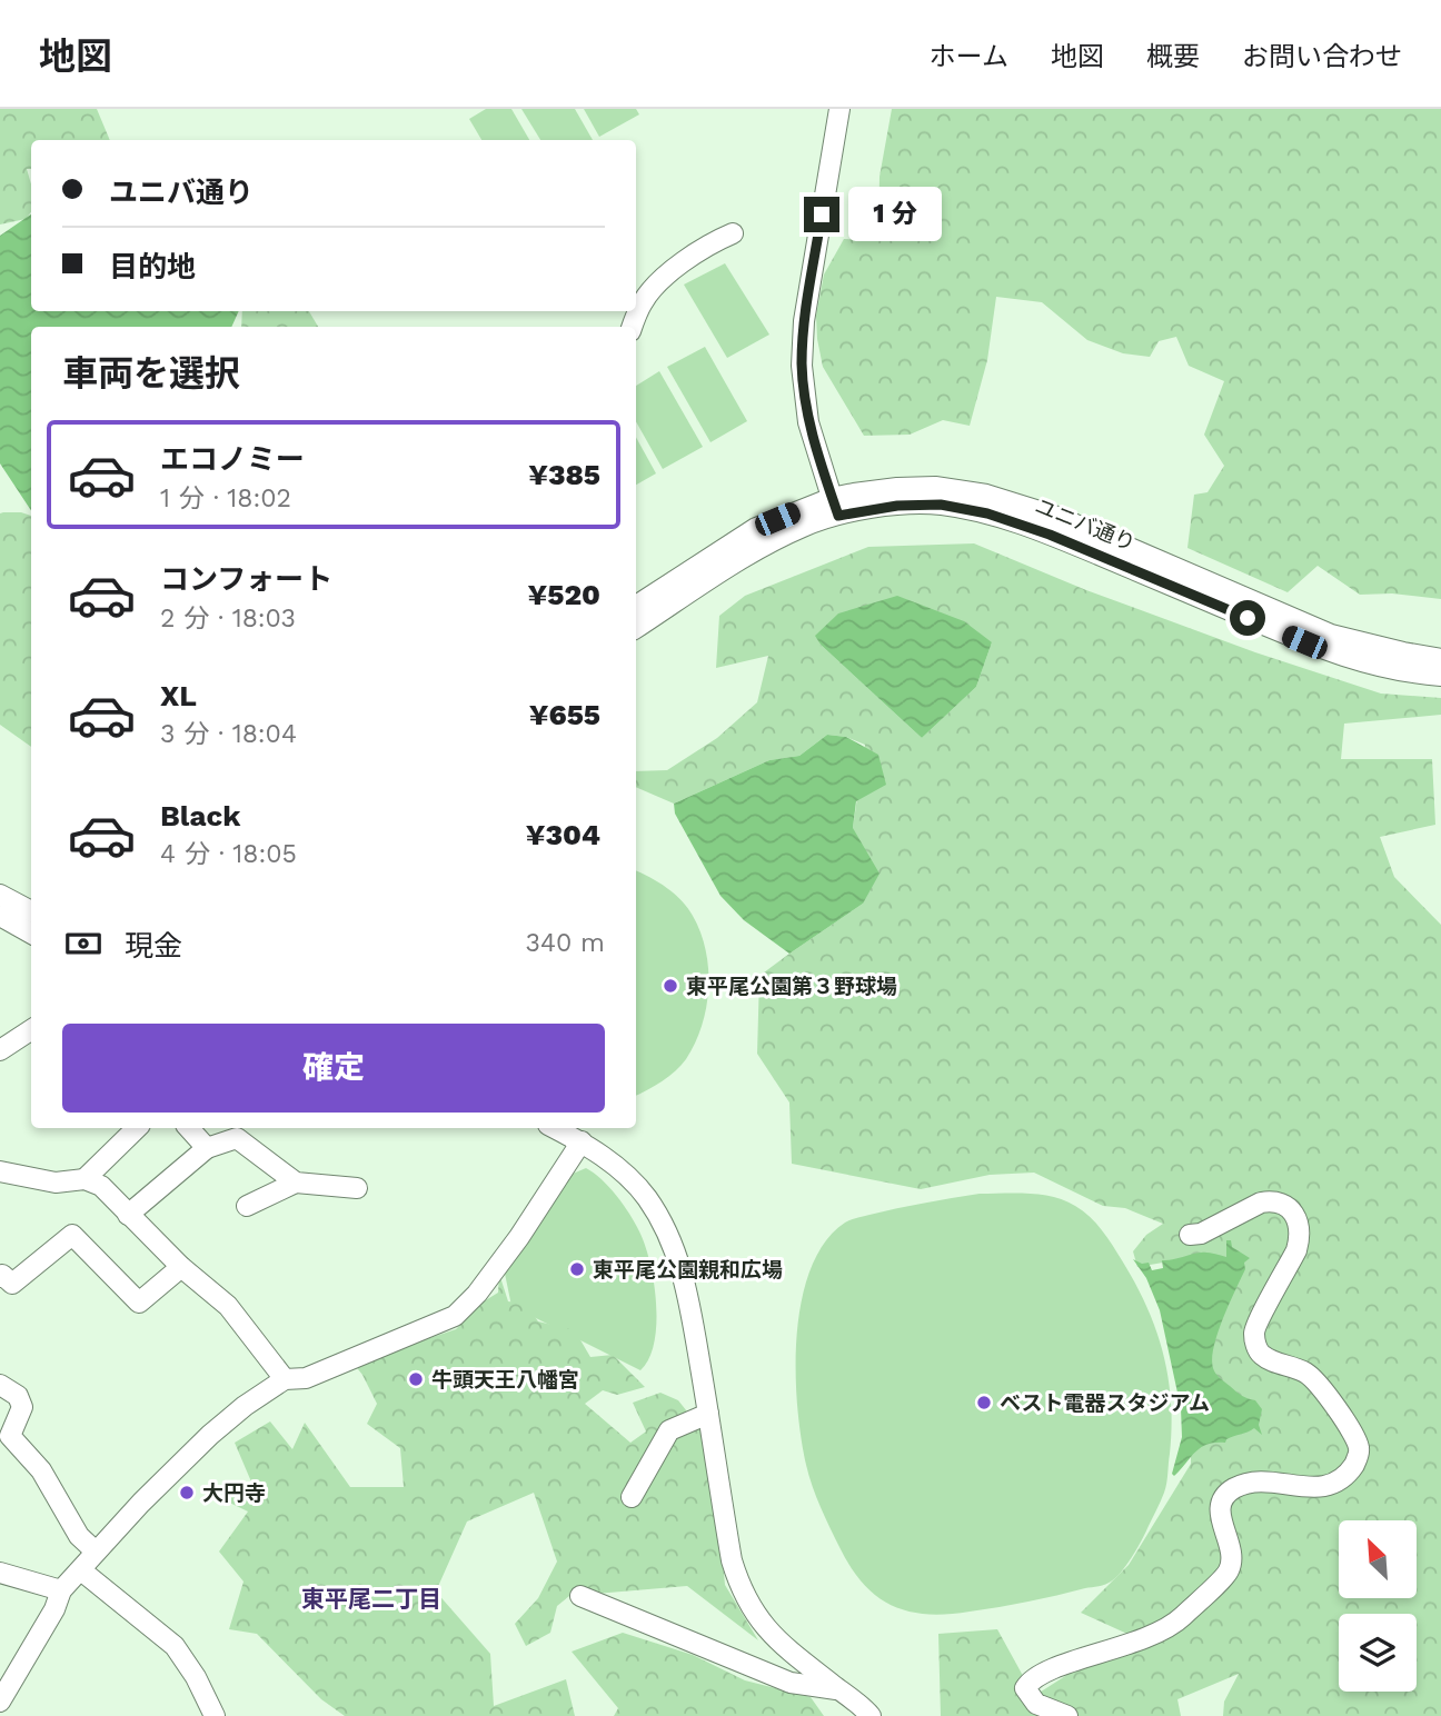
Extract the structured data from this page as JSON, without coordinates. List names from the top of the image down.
{
  "streets": {
    "street": ["ユニバ通り"]
  },
  "districts": ["東平尾二丁目"],
  "places": [
    "東平尾公園第３野球場",
    "東平尾公園親和広場",
    "牛頭天王八幡宮",
    "ベスト電器スタジアム",
    "大円寺"
  ],
  "north": "top left",
  "page": {
    "header": "地図",
    "nav": [
      "ホーム",
      "地図",
      "概要",
      "お問い合わせ"
    ],
    "banner": ["ユニバ通り", "目的地"],
    "bubble": "1 分",
    "heading": "車両を選択",
    "list": [
      {
        "name": "エコノミー",
        "note": "1 分 · 18:02",
        "value": "¥385"
      },
      {
        "name": "コンフォート",
        "note": "2 分 · 18:03",
        "value": "¥520"
      },
      {
        "name": "XL",
        "note": "3 分 · 18:04",
        "value": "¥655"
      },
      {
        "name": "Black",
        "note": "4 分 · 18:05",
        "value": "¥304"
      }
    ],
    "pay": ["現金", "340 m"],
    "buttons": "確定"
  }
}
